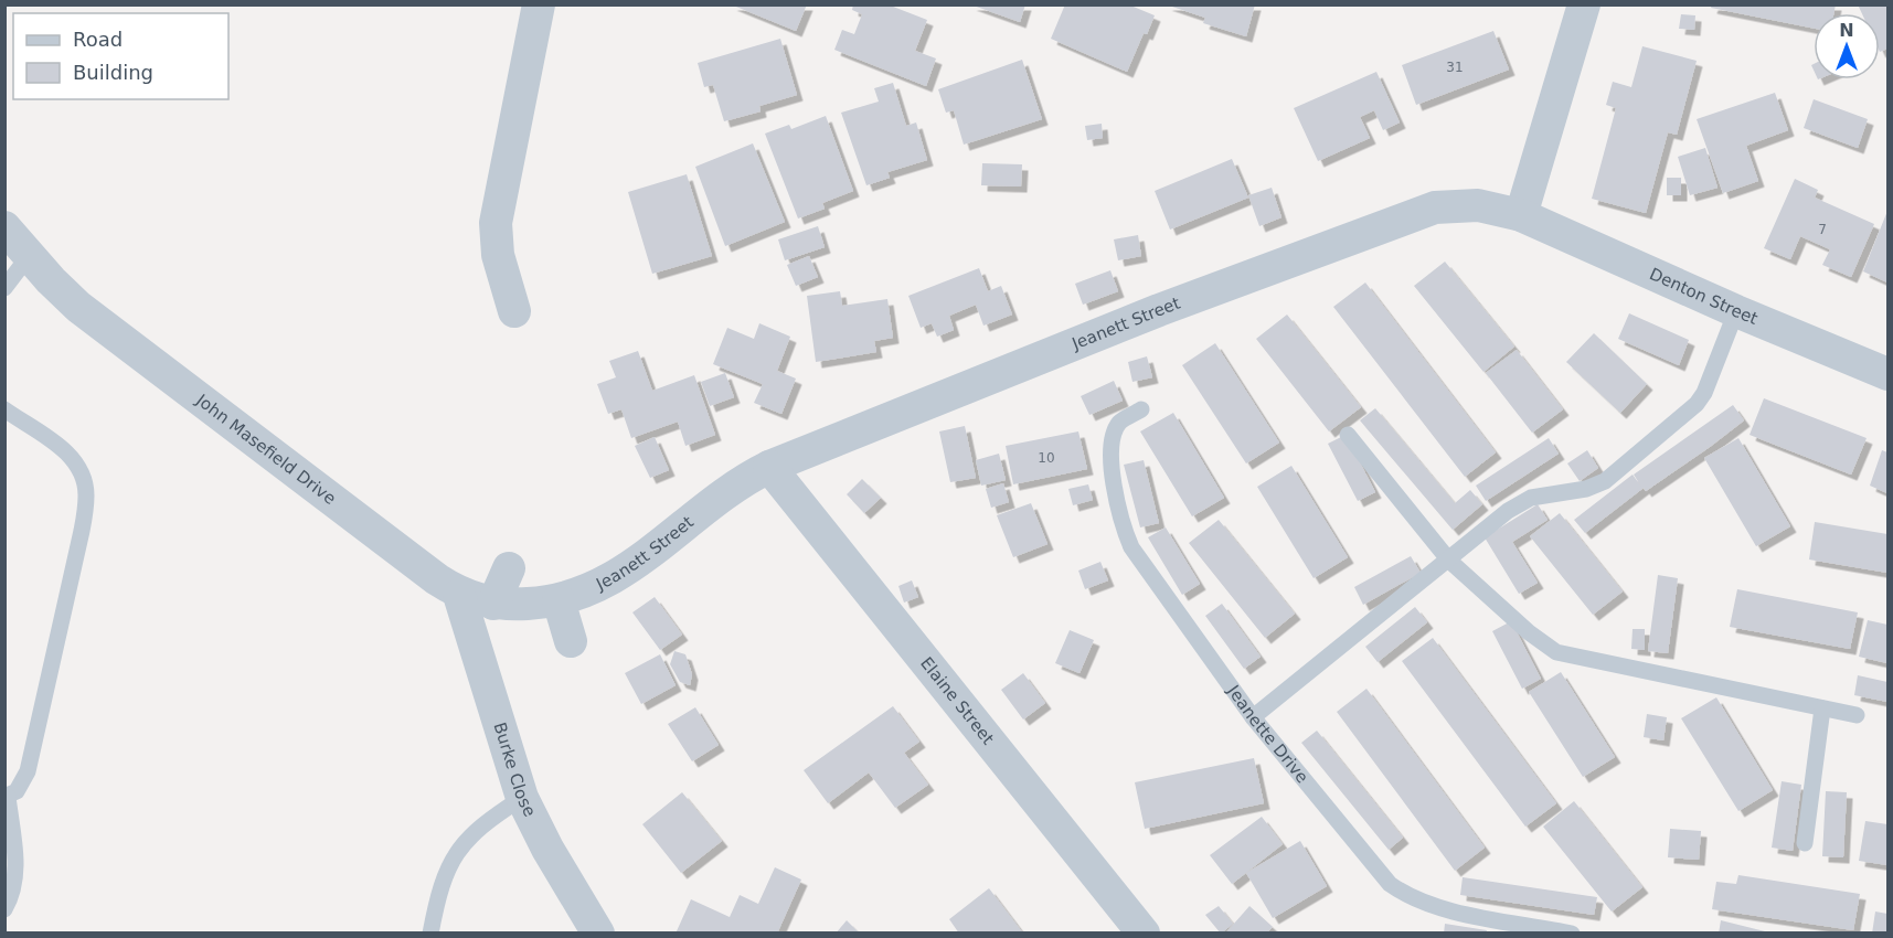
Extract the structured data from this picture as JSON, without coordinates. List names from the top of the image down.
{
  "streets": {
    "street": [
      "Denton Street",
      "Jeanett Street",
      "John Masefield Drive",
      "Elaine Street",
      "Burke Close"
    ],
    "lane": ["Jeanette Drive"]
  },
  "crossings": [
    ["Denton Street", "Jeanett Street"],
    ["Jeanett Street", "John Masefield Drive"],
    ["Jeanett Street", "Elaine Street"],
    ["John Masefield Drive", "Burke Close"]
  ],
  "house_numbers": ["31", "7", "10"],
  "legend": ["Road", "Building"],
  "north": "top"
}
